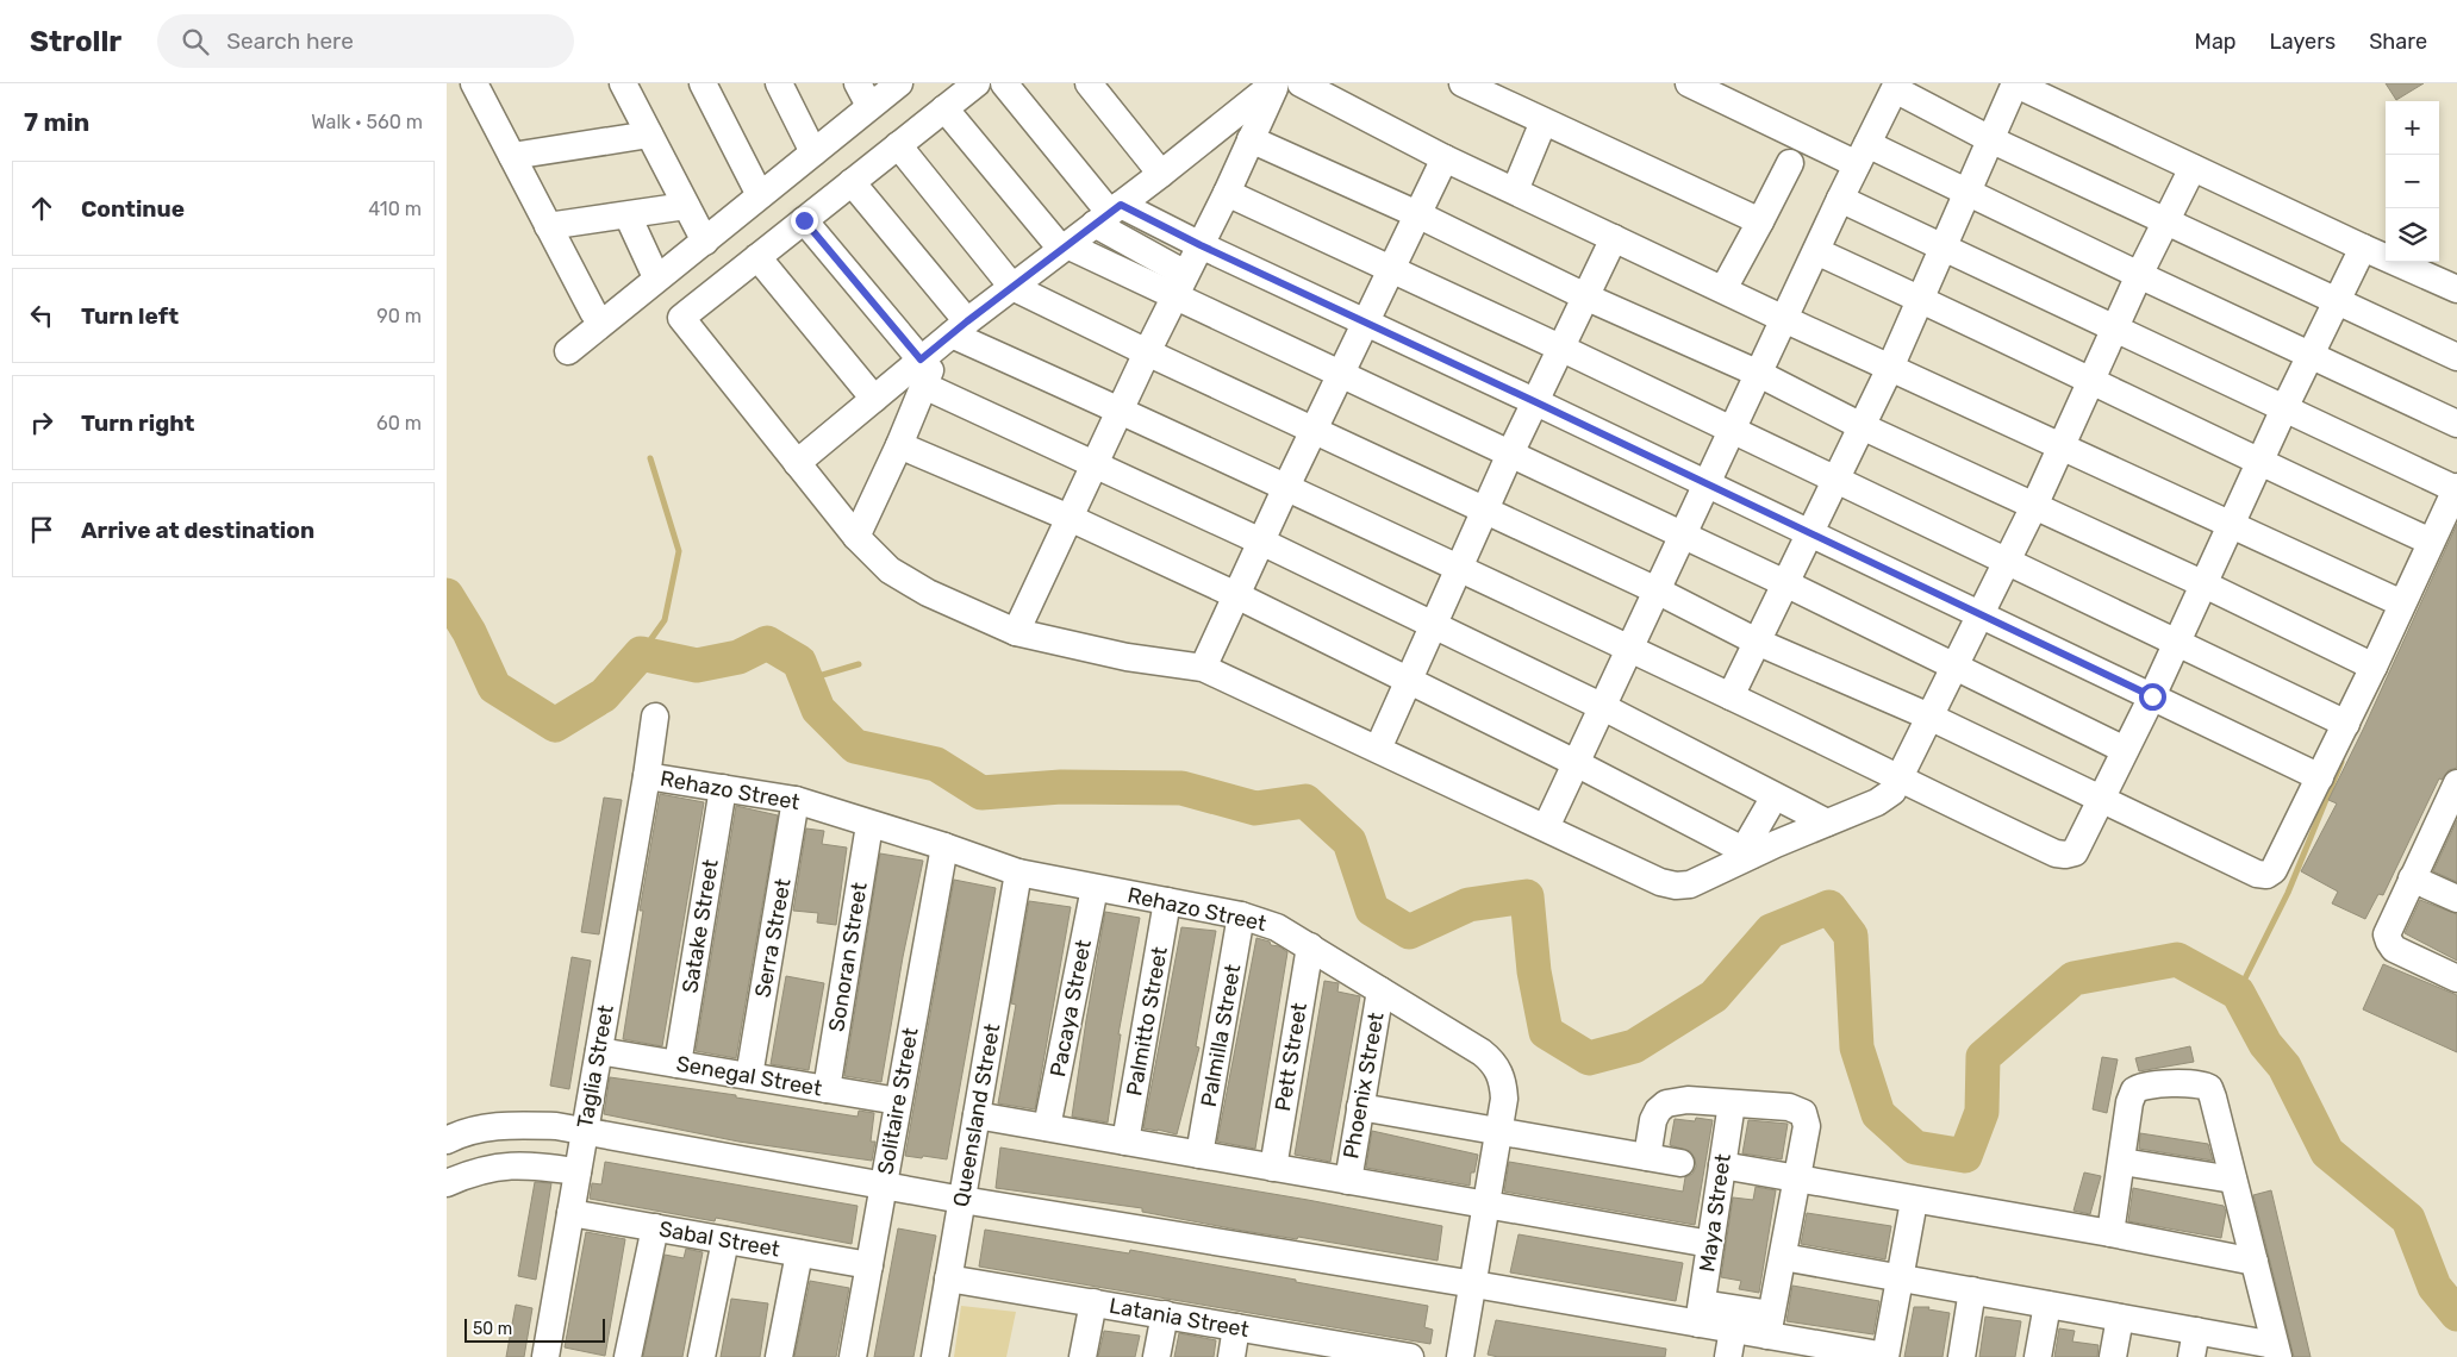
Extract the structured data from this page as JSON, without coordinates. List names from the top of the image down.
{
  "streets": {
    "street": [
      "Rehazo Street",
      "Satake Street",
      "Serra Street",
      "Sonoran Street",
      "Pacaya Street",
      "Palmitto Street",
      "Palmilla Street",
      "Pett Street",
      "Taglia Street",
      "Senegal Street",
      "Phoenix Street",
      "Solitaire Street",
      "Queensland Street",
      "Maya Street",
      "Sabal Street",
      "Latania Street"
    ]
  },
  "crossings": [
    ["Rehazo Street", "Satake Street"],
    ["Rehazo Street", "Serra Street"],
    ["Rehazo Street", "Sonoran Street"],
    ["Rehazo Street", "Pacaya Street"],
    ["Rehazo Street", "Palmitto Street"],
    ["Rehazo Street", "Palmilla Street"],
    ["Rehazo Street", "Pett Street"],
    ["Rehazo Street", "Taglia Street"],
    ["Rehazo Street", "Phoenix Street"],
    ["Rehazo Street", "Solitaire Street"],
    ["Rehazo Street", "Queensland Street"],
    ["Satake Street", "Senegal Street"],
    ["Serra Street", "Senegal Street"],
    ["Sonoran Street", "Senegal Street"],
    ["Taglia Street", "Senegal Street"],
    ["Taglia Street", "Sabal Street"],
    ["Senegal Street", "Solitaire Street"],
    ["Solitaire Street", "Sabal Street"],
    ["Queensland Street", "Latania Street"]
  ],
  "scale_bar": "50 m",
  "page": {
    "header": "Strollr",
    "search": "Search here",
    "nav": ["Map", "Layers", "Share"],
    "heading": ["7 min", "Walk · 560 m"],
    "map_buttons": ["+", "−"],
    "list": [
      ["Continue", "410 m"],
      ["Turn left", "90 m"],
      ["Turn right", "60 m"],
      "Arrive at destination"
    ],
    "scale": "50 m"
  }
}
